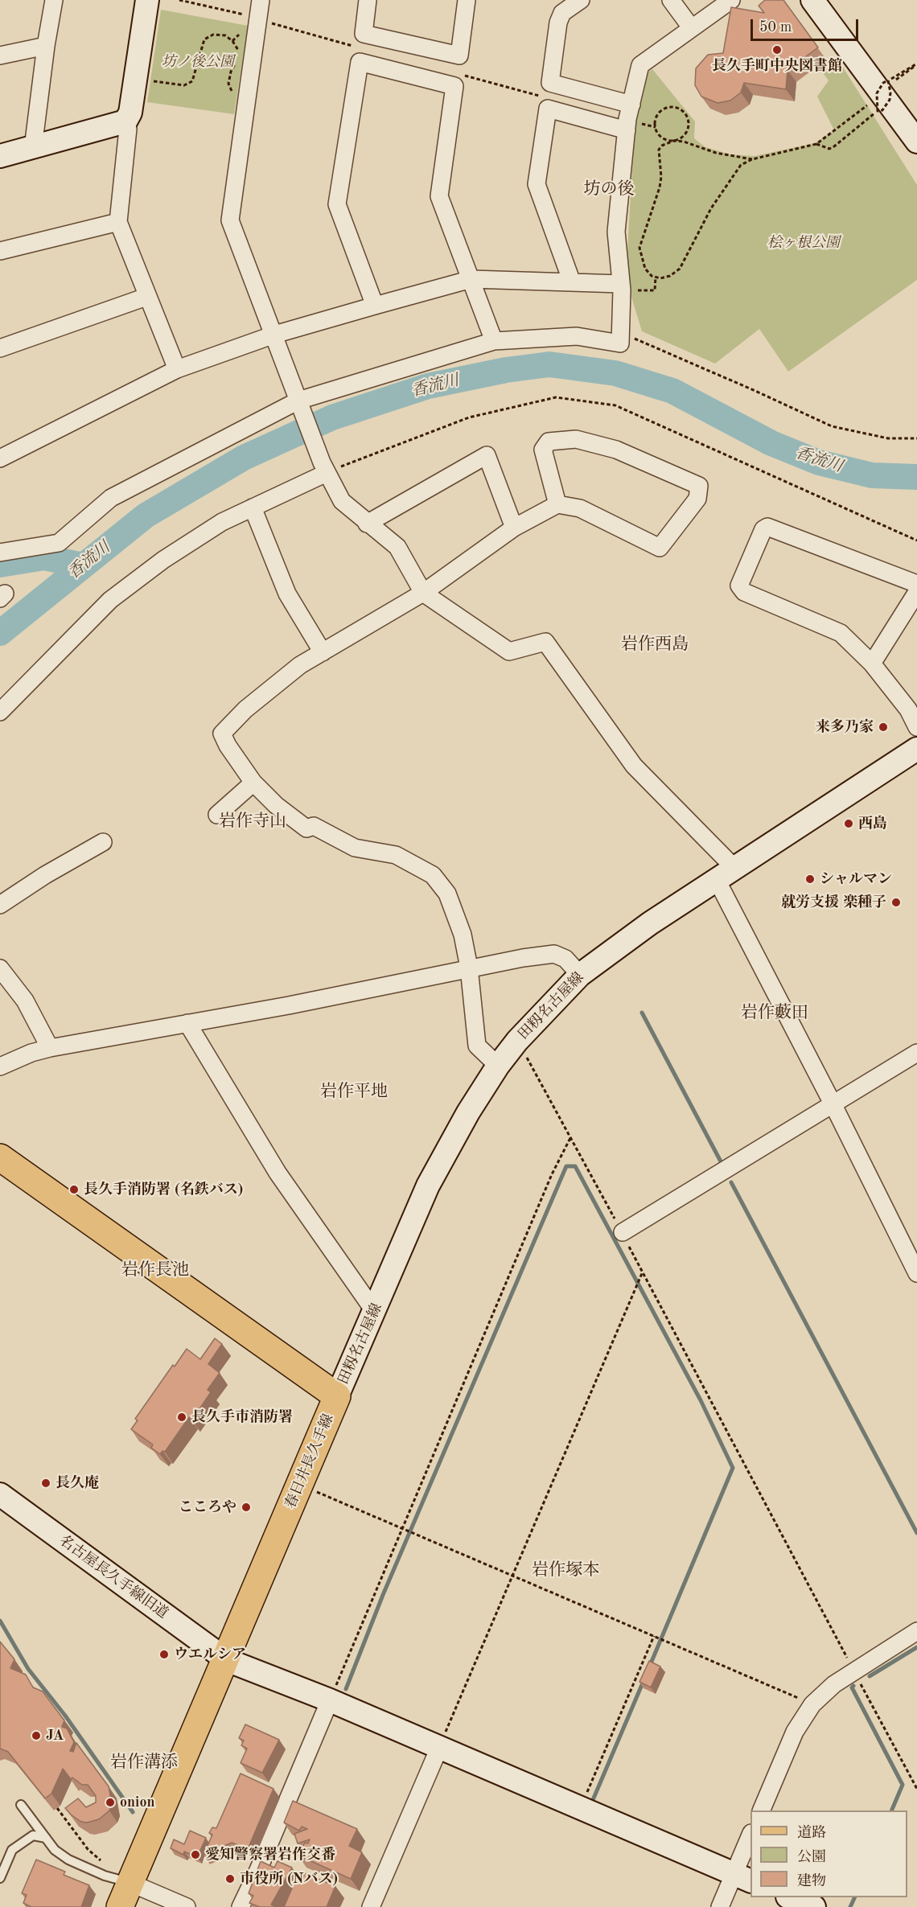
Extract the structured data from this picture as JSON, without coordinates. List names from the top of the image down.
{
  "streets": {
    "main road": ["春日井長久手線"],
    "street": ["田籾名古屋線", "名古屋長久手線旧道"]
  },
  "crossings": [
    ["田籾名古屋線", "春日井長久手線"],
    ["春日井長久手線", "名古屋長久手線旧道"]
  ],
  "districts": [
    "坊の後",
    "岩作西島",
    "岩作寺山",
    "岩作藪田",
    "岩作平地",
    "岩作長池",
    "岩作塚本",
    "岩作溝添"
  ],
  "water": ["香流川"],
  "parks": ["坊ノ後公園", "桧ヶ根公園"],
  "places": [
    "長久手町中央図書館",
    "来多乃家",
    "西島",
    "シャルマン",
    "就労支援 楽種子",
    "長久手消防署 (名鉄バス)",
    "長久手市消防署",
    "長久庵",
    "こころや",
    "ウエルシア",
    "JA",
    "onion",
    "愛知警察署岩作交番",
    "市役所 (Nバス)"
  ],
  "legend": ["道路", "公園", "建物"],
  "scale_bar": "50 m"
}
